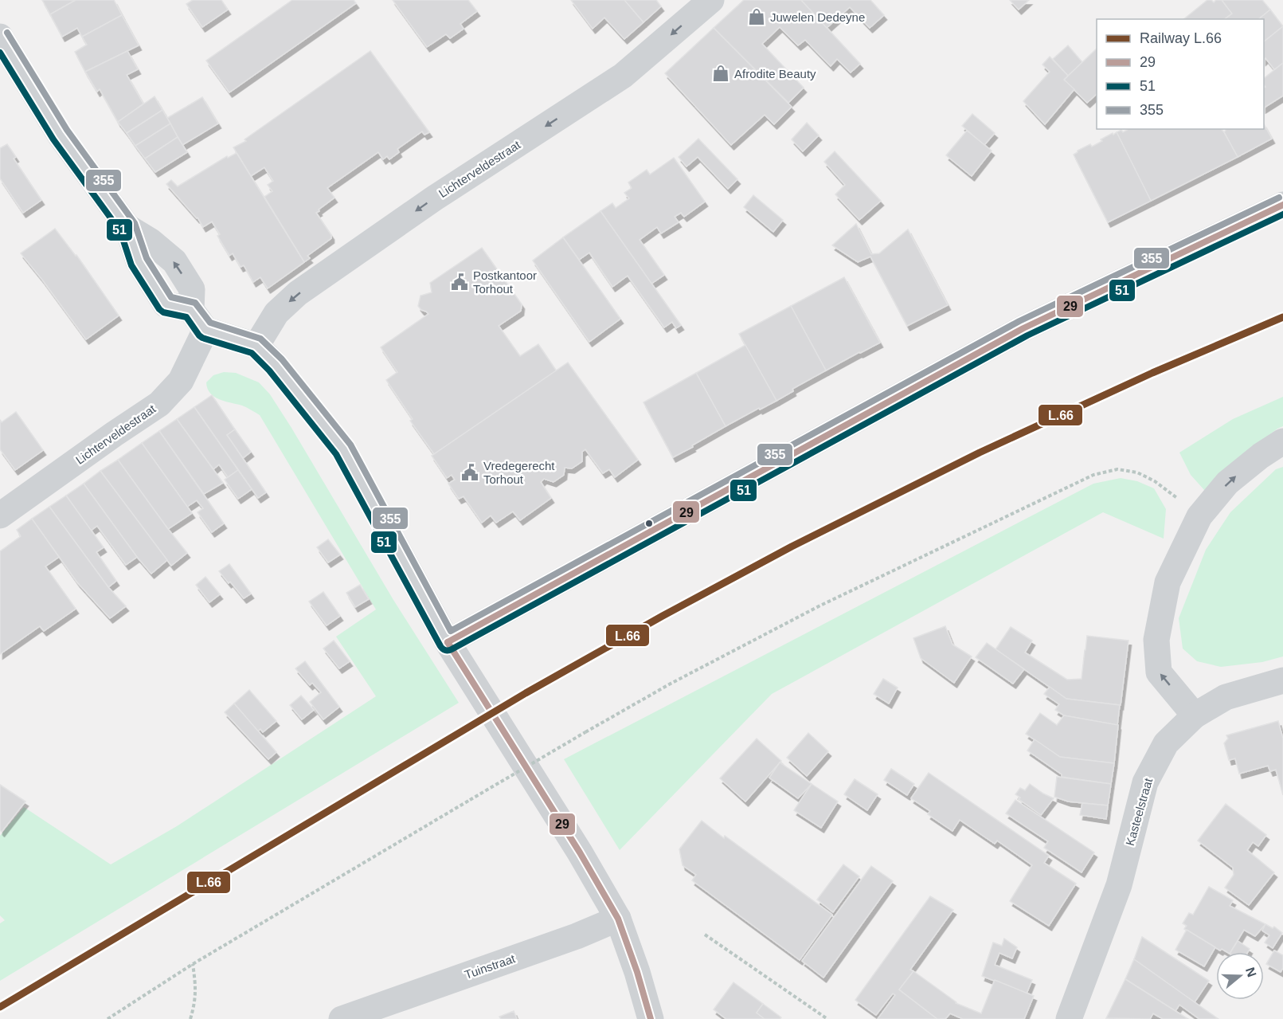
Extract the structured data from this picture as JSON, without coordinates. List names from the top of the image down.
{
  "streets": {
    "street": ["Lichterveldestraat", "Kasteelstraat", "Tuinstraat"]
  },
  "one_way": ["Lichterveldestraat"],
  "places": {
    "shop": ["Juwelen Dedeyne", "Afrodite Beauty"],
    "public building": ["Postkantoor Torhout", "Vredegerecht Torhout"]
  },
  "lines": [
    "transit line 355",
    "transit line 51",
    "transit line 29",
    "rail line L.66"
  ],
  "legend": [
    "Railway L.66",
    "29",
    "51",
    "355"
  ],
  "north": "right"
}
